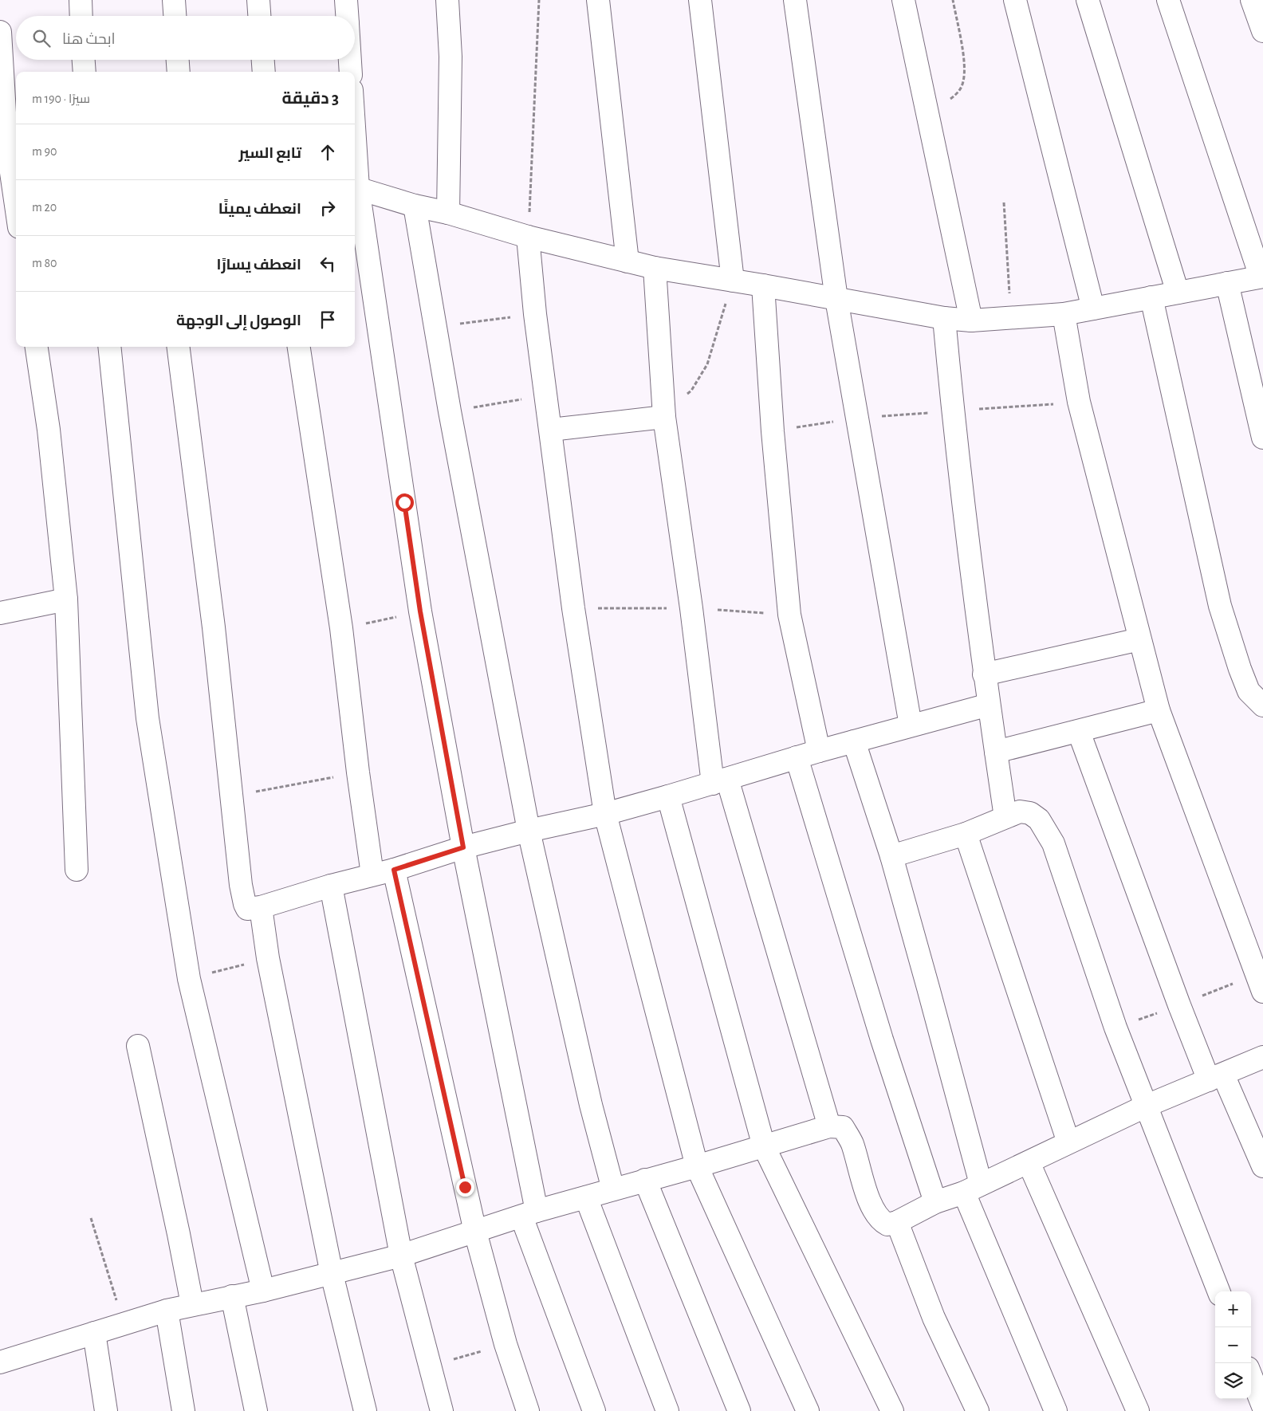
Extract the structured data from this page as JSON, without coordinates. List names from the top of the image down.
{
  "page": {
    "search": "ابحث هنا",
    "heading": ["3 دقيقة", "سيرًا · 190 m"],
    "list": [
      ["تابع السير", "90 m"],
      ["انعطف يمينًا", "20 m"],
      ["انعطف يسارًا", "80 m"],
      "الوصول إلى الوجهة"
    ],
    "map_buttons": ["+", "−"]
  }
}
